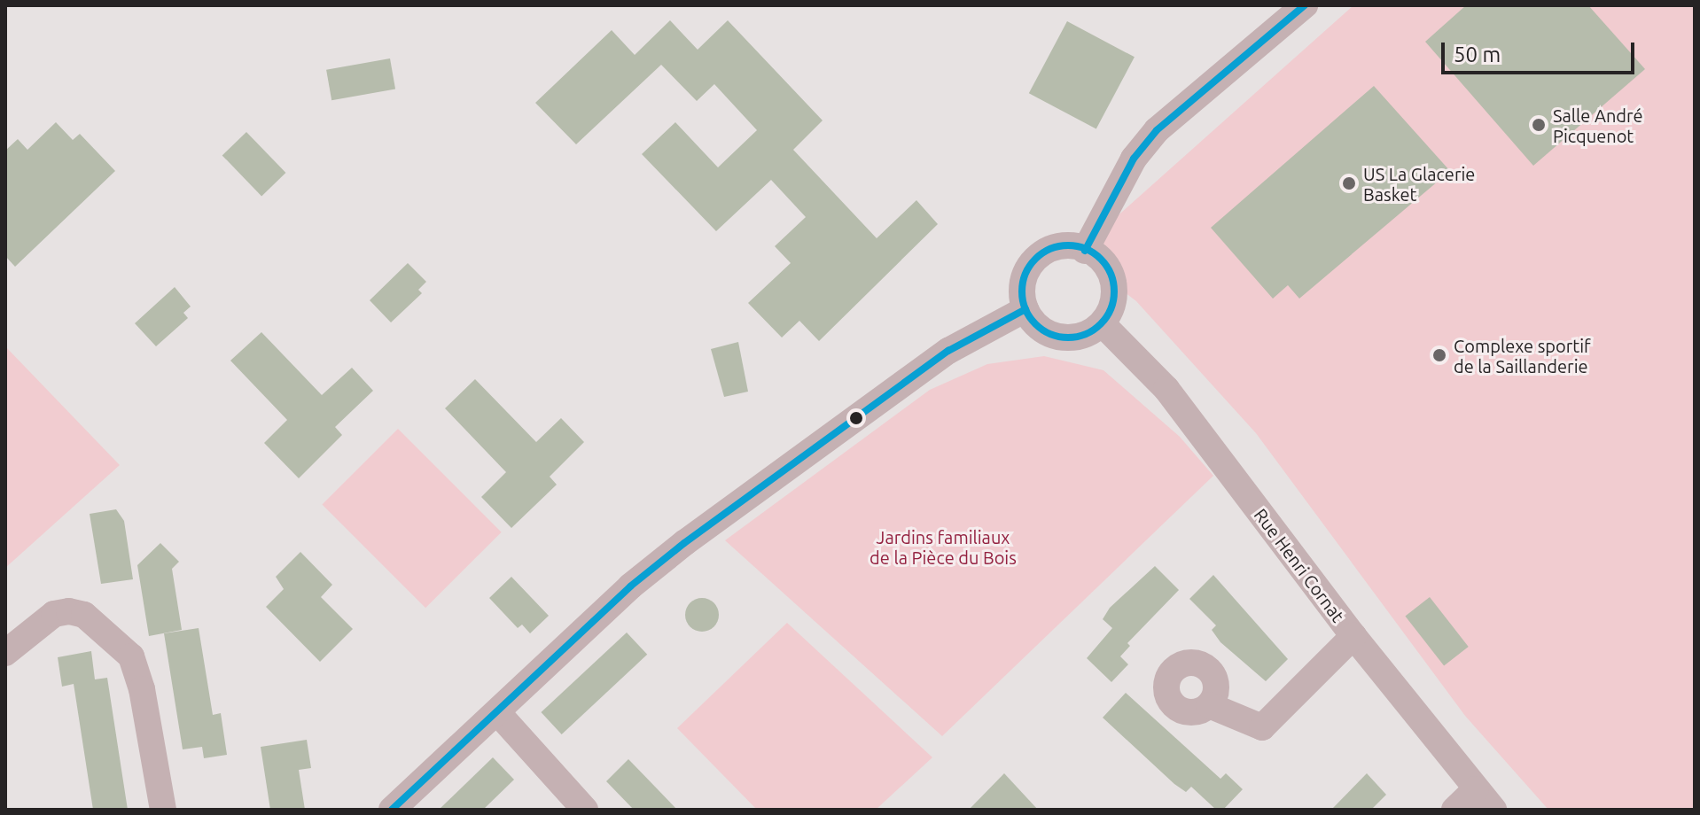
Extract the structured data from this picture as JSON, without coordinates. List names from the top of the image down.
{
  "streets": {
    "street": ["Rue Henri Cornat"]
  },
  "parks": ["Jardins familiaux de la Pièce du Bois"],
  "places": ["Salle André Picquenot", "US La Glacerie Basket", "Complexe sportif de la Saillanderie"],
  "scale_bar": "50 m"
}
